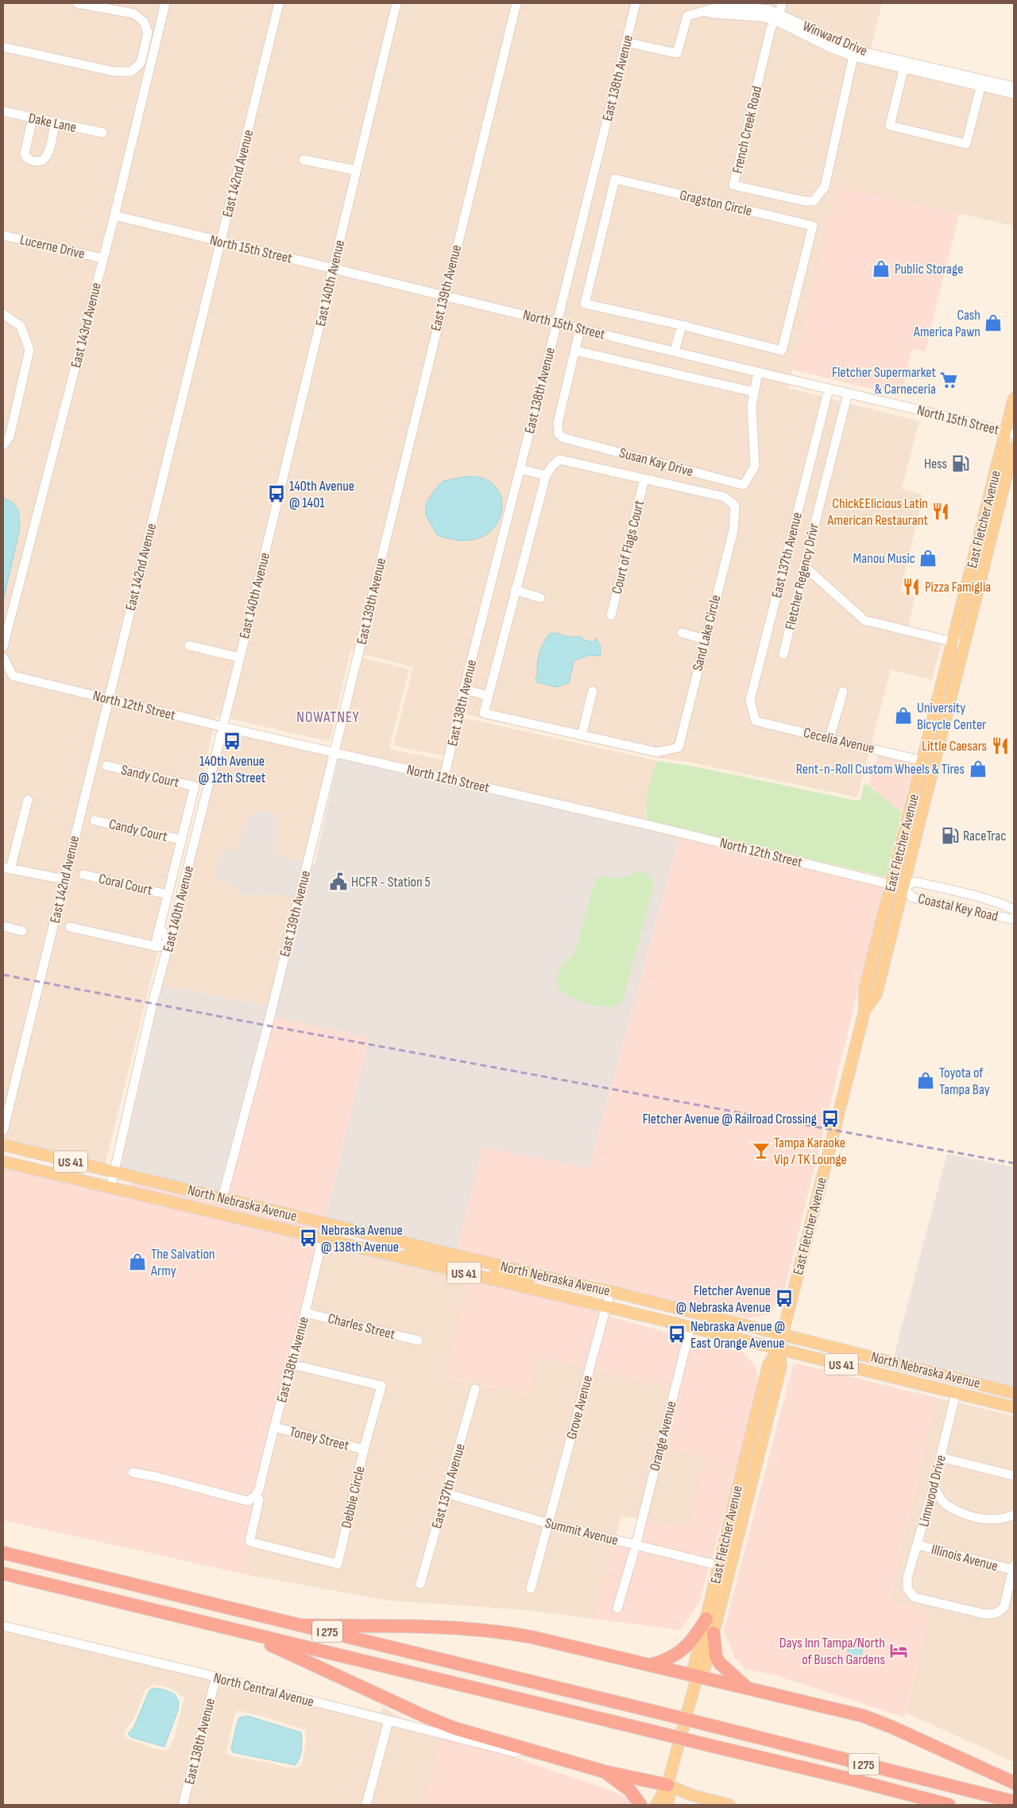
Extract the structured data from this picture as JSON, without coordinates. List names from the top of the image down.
{
  "streets": {
    "highway": ["I 275"],
    "main road": ["East Fletcher Avenue", "US 41", "North Nebraska Avenue"],
    "street": [
      "Winward Drive",
      "East 138th Avenue",
      "Dake Lane",
      "French Creek Road",
      "East 142nd Avenue",
      "Gragston Circle",
      "Lucerne Drive",
      "North 15th Street",
      "East 140th Avenue",
      "East 139th Avenue",
      "East 143rd Avenue",
      "Susan Kay Drive",
      "Court of Flags Court",
      "East 137th Avenue",
      "Fletcher Regency Drivr",
      "Sand Lake Circle",
      "North 12th Street",
      "Cecelia Avenue",
      "Sandy Court",
      "Candy Court",
      "Coral Court",
      "Coastal Key Road",
      "Charles Street",
      "Grove Avenue",
      "Orange Avenue",
      "Toney Street",
      "Linnwood Drive",
      "Debbie Circle",
      "Summit Avenue",
      "Illinois Avenue",
      "North Central Avenue"
    ]
  },
  "crossings": [
    ["Winward Drive", "East 138th Avenue"],
    ["Winward Drive", "French Creek Road"],
    ["East 138th Avenue", "North 15th Street"],
    ["East 138th Avenue", "North 12th Street"],
    ["East 138th Avenue", "North Nebraska Avenue"],
    ["East 138th Avenue", "Charles Street"],
    ["East 138th Avenue", "Toney Street"],
    ["East 138th Avenue", "Debbie Circle"],
    ["East 138th Avenue", "North Central Avenue"],
    ["East 142nd Avenue", "North 15th Street"],
    ["East 142nd Avenue", "North 12th Street"],
    ["Lucerne Drive", "East 143rd Avenue"],
    ["North 15th Street", "East 140th Avenue"],
    ["North 15th Street", "East 139th Avenue"],
    ["North 15th Street", "East 143rd Avenue"],
    ["North 15th Street", "Susan Kay Drive"],
    ["North 15th Street", "East Fletcher Avenue"],
    ["North 15th Street", "East 137th Avenue"],
    ["North 15th Street", "Fletcher Regency Drivr"],
    ["East 140th Avenue", "North 12th Street"],
    ["East 140th Avenue", "North Nebraska Avenue"],
    ["East 139th Avenue", "North 12th Street"],
    ["East 139th Avenue", "North Nebraska Avenue"],
    ["East Fletcher Avenue", "North 12th Street"],
    ["East Fletcher Avenue", "Cecelia Avenue"],
    ["East Fletcher Avenue", "Coastal Key Road"],
    ["East Fletcher Avenue", "North Nebraska Avenue"],
    ["East Fletcher Avenue", "Summit Avenue"],
    ["Court of Flags Court", "Sand Lake Circle"],
    ["East 137th Avenue", "Cecelia Avenue"],
    ["East 137th Avenue", "Summit Avenue"],
    ["North 12th Street", "Coastal Key Road"],
    ["Sandy Court", "Candy Court"],
    ["North Nebraska Avenue", "Grove Avenue"],
    ["North Nebraska Avenue", "Orange Avenue"],
    ["North Nebraska Avenue", "Linnwood Drive"],
    ["Grove Avenue", "Summit Avenue"],
    ["Orange Avenue", "Summit Avenue"],
    ["Toney Street", "Debbie Circle"],
    ["Linnwood Drive", "Illinois Avenue"]
  ],
  "districts": ["NOWATNEY"],
  "places": {
    "shop": [
      "Public Storage",
      "Cash America Pawn",
      "Manou Music",
      "University Bicycle Center",
      "Rent-n-Roll Custom Wheels & Tires",
      "Toyota of Tampa Bay",
      "The Salvation Army"
    ],
    "supermarket": ["Fletcher Supermarket & Carneceria"],
    "fuel station": ["Hess", "RaceTrac"],
    "bus stop": [
      "140th Avenue @ 1401",
      "140th Avenue @ 12th Street",
      "Fletcher Avenue @ Railroad Crossing",
      "Nebraska Avenue @ 138th Avenue",
      "Fletcher Avenue @ Nebraska Avenue",
      "Nebraska Avenue @ East Orange Avenue"
    ],
    "restaurant": ["ChickEElicious Latin American Restaurant", "Pizza Famiglia", "Little Caesars"],
    "public building": ["HCFR - Station 5"],
    "bar": ["Tampa Karaoke Vip / TK Lounge"],
    "hotel": ["Days Inn Tampa/North of Busch Gardens"]
  }
}
